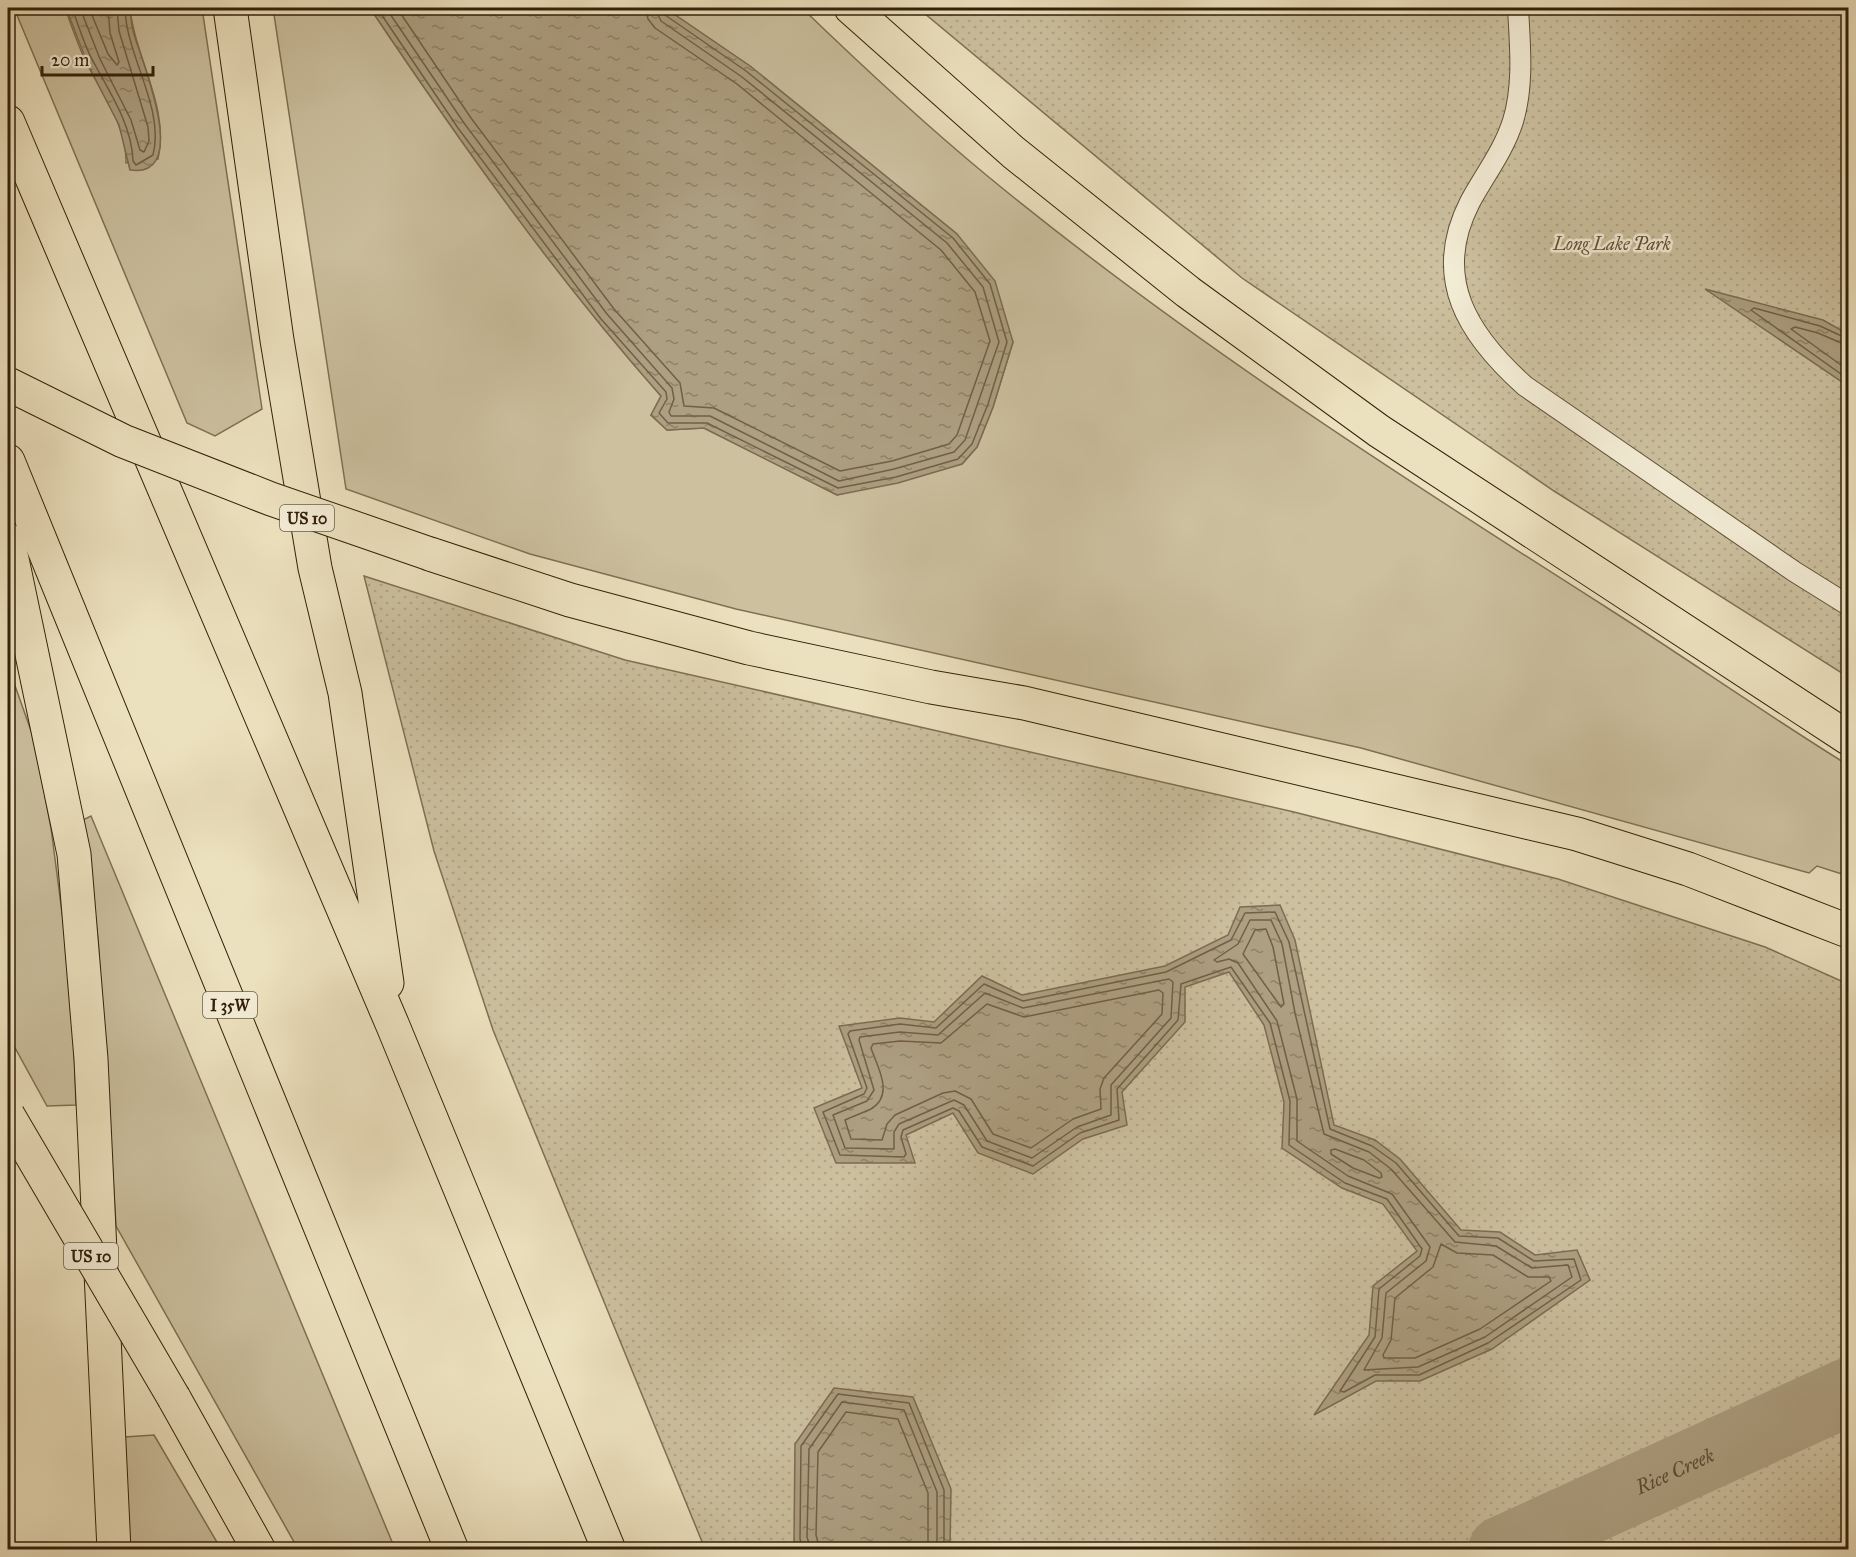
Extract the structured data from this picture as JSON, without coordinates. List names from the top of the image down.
{
  "streets": {
    "highway": ["US 10", "I 35W"]
  },
  "water": ["Rice Creek"],
  "parks": ["Long Lake Park"],
  "scale_bar": "20 m"
}
